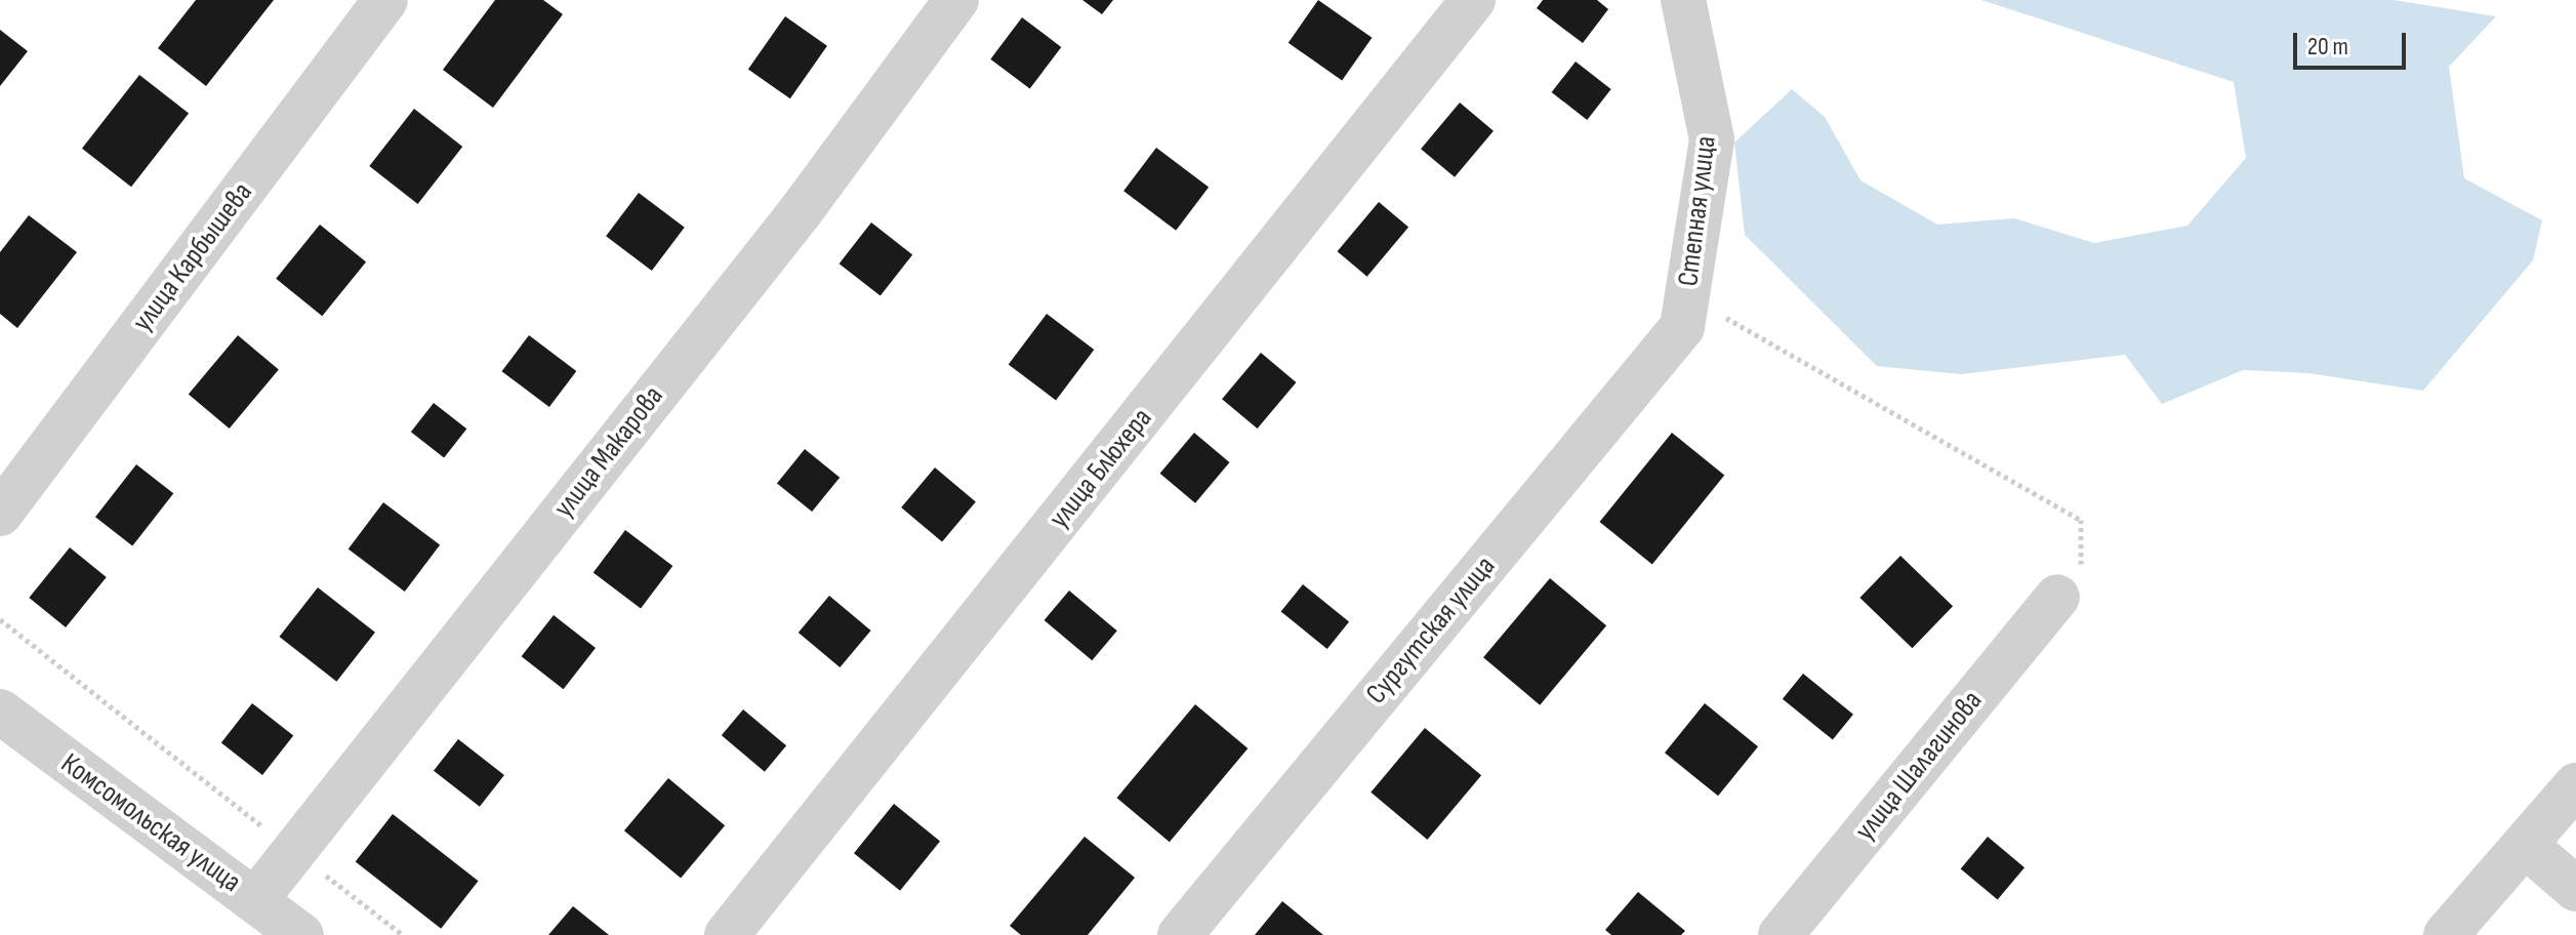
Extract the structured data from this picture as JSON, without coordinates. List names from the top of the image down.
{
  "streets": {
    "street": [
      "Степная улица",
      "улица Карбышева",
      "улица Макарова",
      "улица Блюхера",
      "Сургутская улица",
      "улица Шалагинова",
      "Комсомольская улица"
    ]
  },
  "crossings": [
    ["Степная улица", "Сургутская улица"],
    ["улица Макарова", "Комсомольская улица"]
  ],
  "scale_bar": "20 m"
}
